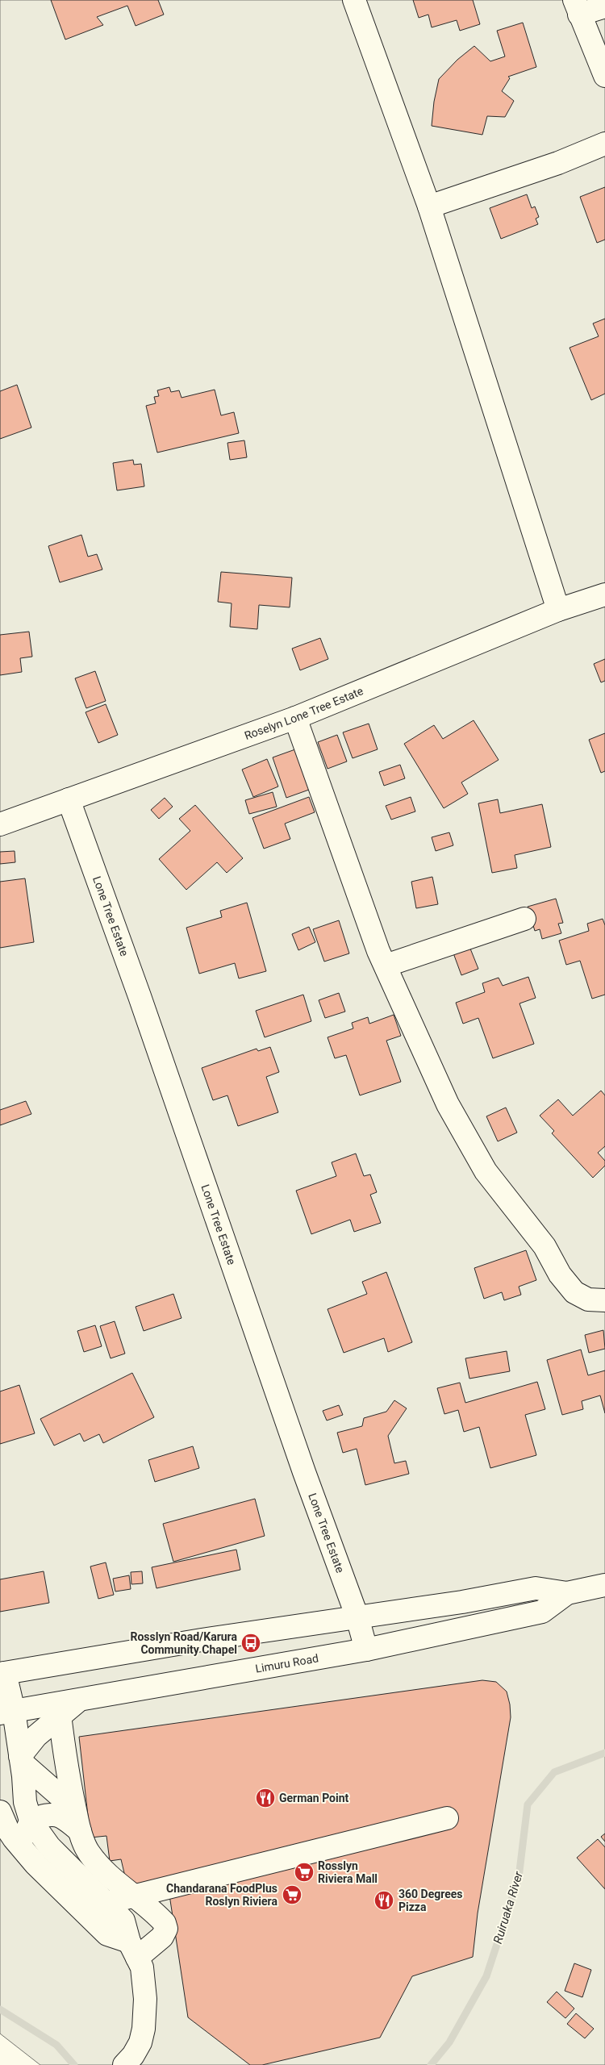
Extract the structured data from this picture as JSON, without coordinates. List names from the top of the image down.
{
  "streets": {
    "street": ["Roselyn Lone Tree Estate", "Lone Tree Estate", "Limuru Road"]
  },
  "crossings": [
    ["Roselyn Lone Tree Estate", "Lone Tree Estate"],
    ["Lone Tree Estate", "Limuru Road"]
  ],
  "water": ["Ruiruaka River"],
  "places": {
    "bus stop": ["Rosslyn Road/Karura Community Chapel"],
    "restaurant": ["German Point", "360 Degrees Pizza"],
    "supermarket": ["Rosslyn Riviera Mall", "Chandarana FoodPlus Roslyn Riviera"]
  }
}
